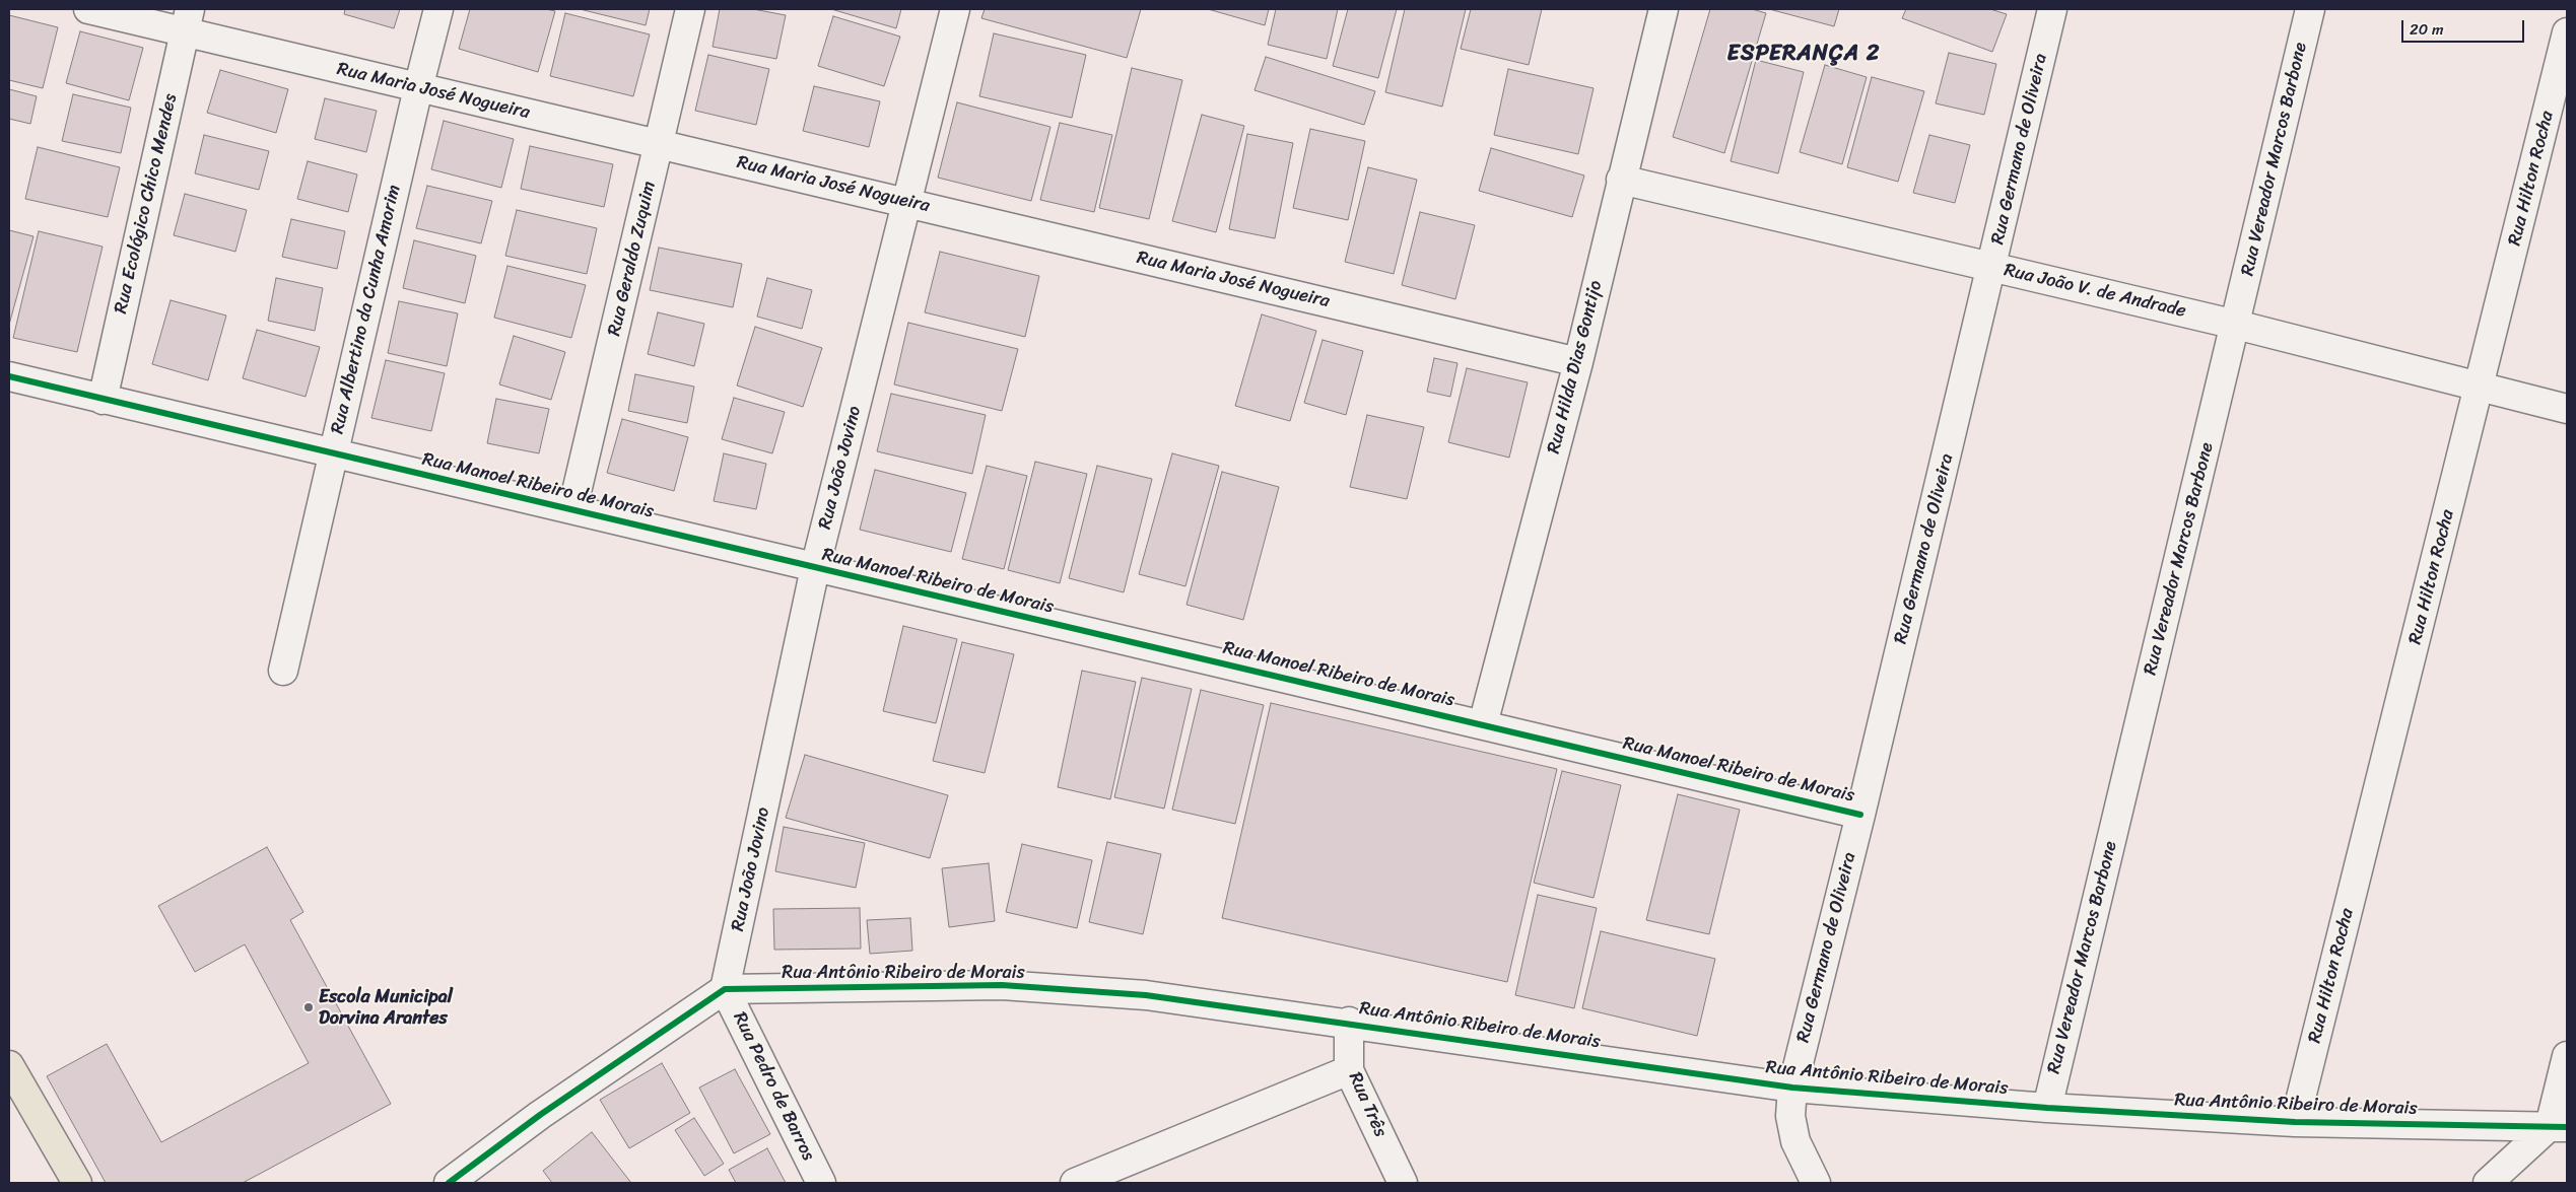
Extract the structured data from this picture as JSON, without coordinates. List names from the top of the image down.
{
  "streets": {
    "street": [
      "Rua Maria José Nogueira",
      "Rua Germano de Oliveira",
      "Rua Vereador Marcos Barbone",
      "Rua Hilton Rocha",
      "Rua Ecológico Chico Mendes",
      "Rua Geraldo Zuquim",
      "Rua João V. de Andrade",
      "Rua Albertino da Cunha Amorim",
      "Rua Hilda Dias Gontijo",
      "Rua João Jovino",
      "Rua Manoel Ribeiro de Morais",
      "Rua Antônio Ribeiro de Morais",
      "Rua Pedro de Barros",
      "Rua Três"
    ]
  },
  "crossings": [
    ["Rua Maria José Nogueira", "Rua Ecológico Chico Mendes"],
    ["Rua Maria José Nogueira", "Rua Geraldo Zuquim"],
    ["Rua Maria José Nogueira", "Rua Albertino da Cunha Amorim"],
    ["Rua Maria José Nogueira", "Rua Hilda Dias Gontijo"],
    ["Rua Maria José Nogueira", "Rua João Jovino"],
    ["Rua Germano de Oliveira", "Rua João V. de Andrade"],
    ["Rua Germano de Oliveira", "Rua Manoel Ribeiro de Morais"],
    ["Rua Germano de Oliveira", "Rua Antônio Ribeiro de Morais"],
    ["Rua Vereador Marcos Barbone", "Rua João V. de Andrade"],
    ["Rua Vereador Marcos Barbone", "Rua Antônio Ribeiro de Morais"],
    ["Rua Hilton Rocha", "Rua João V. de Andrade"],
    ["Rua Hilton Rocha", "Rua Antônio Ribeiro de Morais"],
    ["Rua Ecológico Chico Mendes", "Rua Manoel Ribeiro de Morais"],
    ["Rua Geraldo Zuquim", "Rua Manoel Ribeiro de Morais"],
    ["Rua João V. de Andrade", "Rua Hilda Dias Gontijo"],
    ["Rua Albertino da Cunha Amorim", "Rua Manoel Ribeiro de Morais"],
    ["Rua Hilda Dias Gontijo", "Rua Manoel Ribeiro de Morais"],
    ["Rua João Jovino", "Rua Manoel Ribeiro de Morais"],
    ["Rua João Jovino", "Rua Antônio Ribeiro de Morais"],
    ["Rua João Jovino", "Rua Pedro de Barros"],
    ["Rua Antônio Ribeiro de Morais", "Rua Pedro de Barros"],
    ["Rua Antônio Ribeiro de Morais", "Rua Três"]
  ],
  "districts": ["ESPERANÇA 2"],
  "places": ["Escola Municipal Dorvina Arantes"],
  "scale_bar": "20 m"
}
